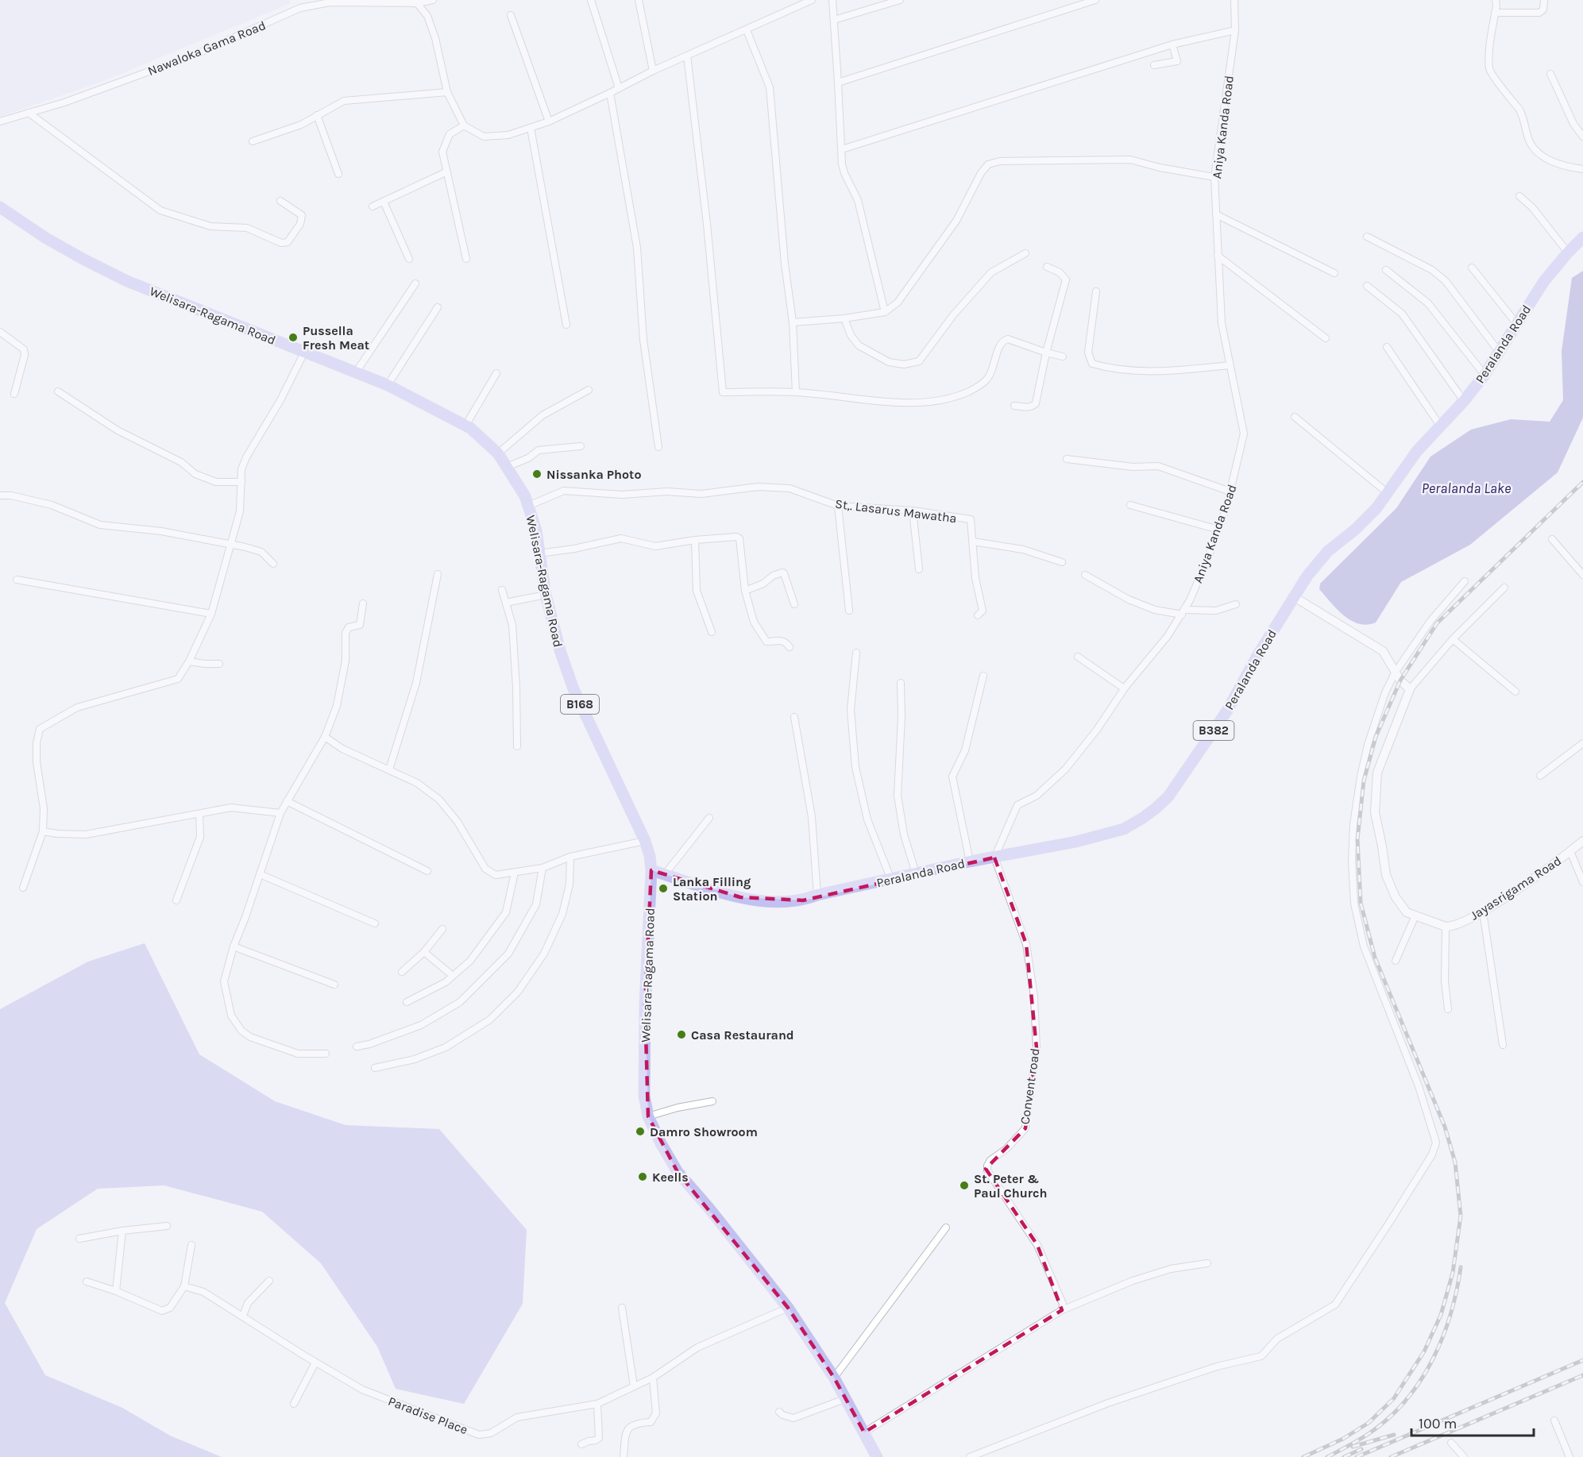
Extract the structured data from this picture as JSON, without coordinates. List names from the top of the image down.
{
  "streets": {
    "main road": [
      "Welisara-Ragama Road",
      "Peralanda Road",
      "B168",
      "B382"
    ],
    "street": [
      "Nawaloka Gama Road",
      "Aniya Kanda Road",
      "St,. Lasarus Mawatha",
      "Jayasrigama Road",
      "Convent road",
      "Paradise Place"
    ]
  },
  "crossings": [
    ["Aniya Kanda Road", "Peralanda Road"],
    ["Aniya Kanda Road", "Convent road"],
    ["Welisara-Ragama Road", "Peralanda Road"],
    ["Welisara-Ragama Road", "St,. Lasarus Mawatha"],
    ["Welisara-Ragama Road", "B168"],
    ["Welisara-Ragama Road", "Paradise Place"],
    ["Peralanda Road", "Convent road"]
  ],
  "water": ["Peralanda Lake"],
  "places": [
    "Pussella Fresh Meat",
    "Nissanka Photo",
    "Lanka Filling Station",
    "Casa Restaurand",
    "Damro Showroom",
    "Keells",
    "St. Peter & Paul Church"
  ],
  "scale_bar": "100 m"
}
